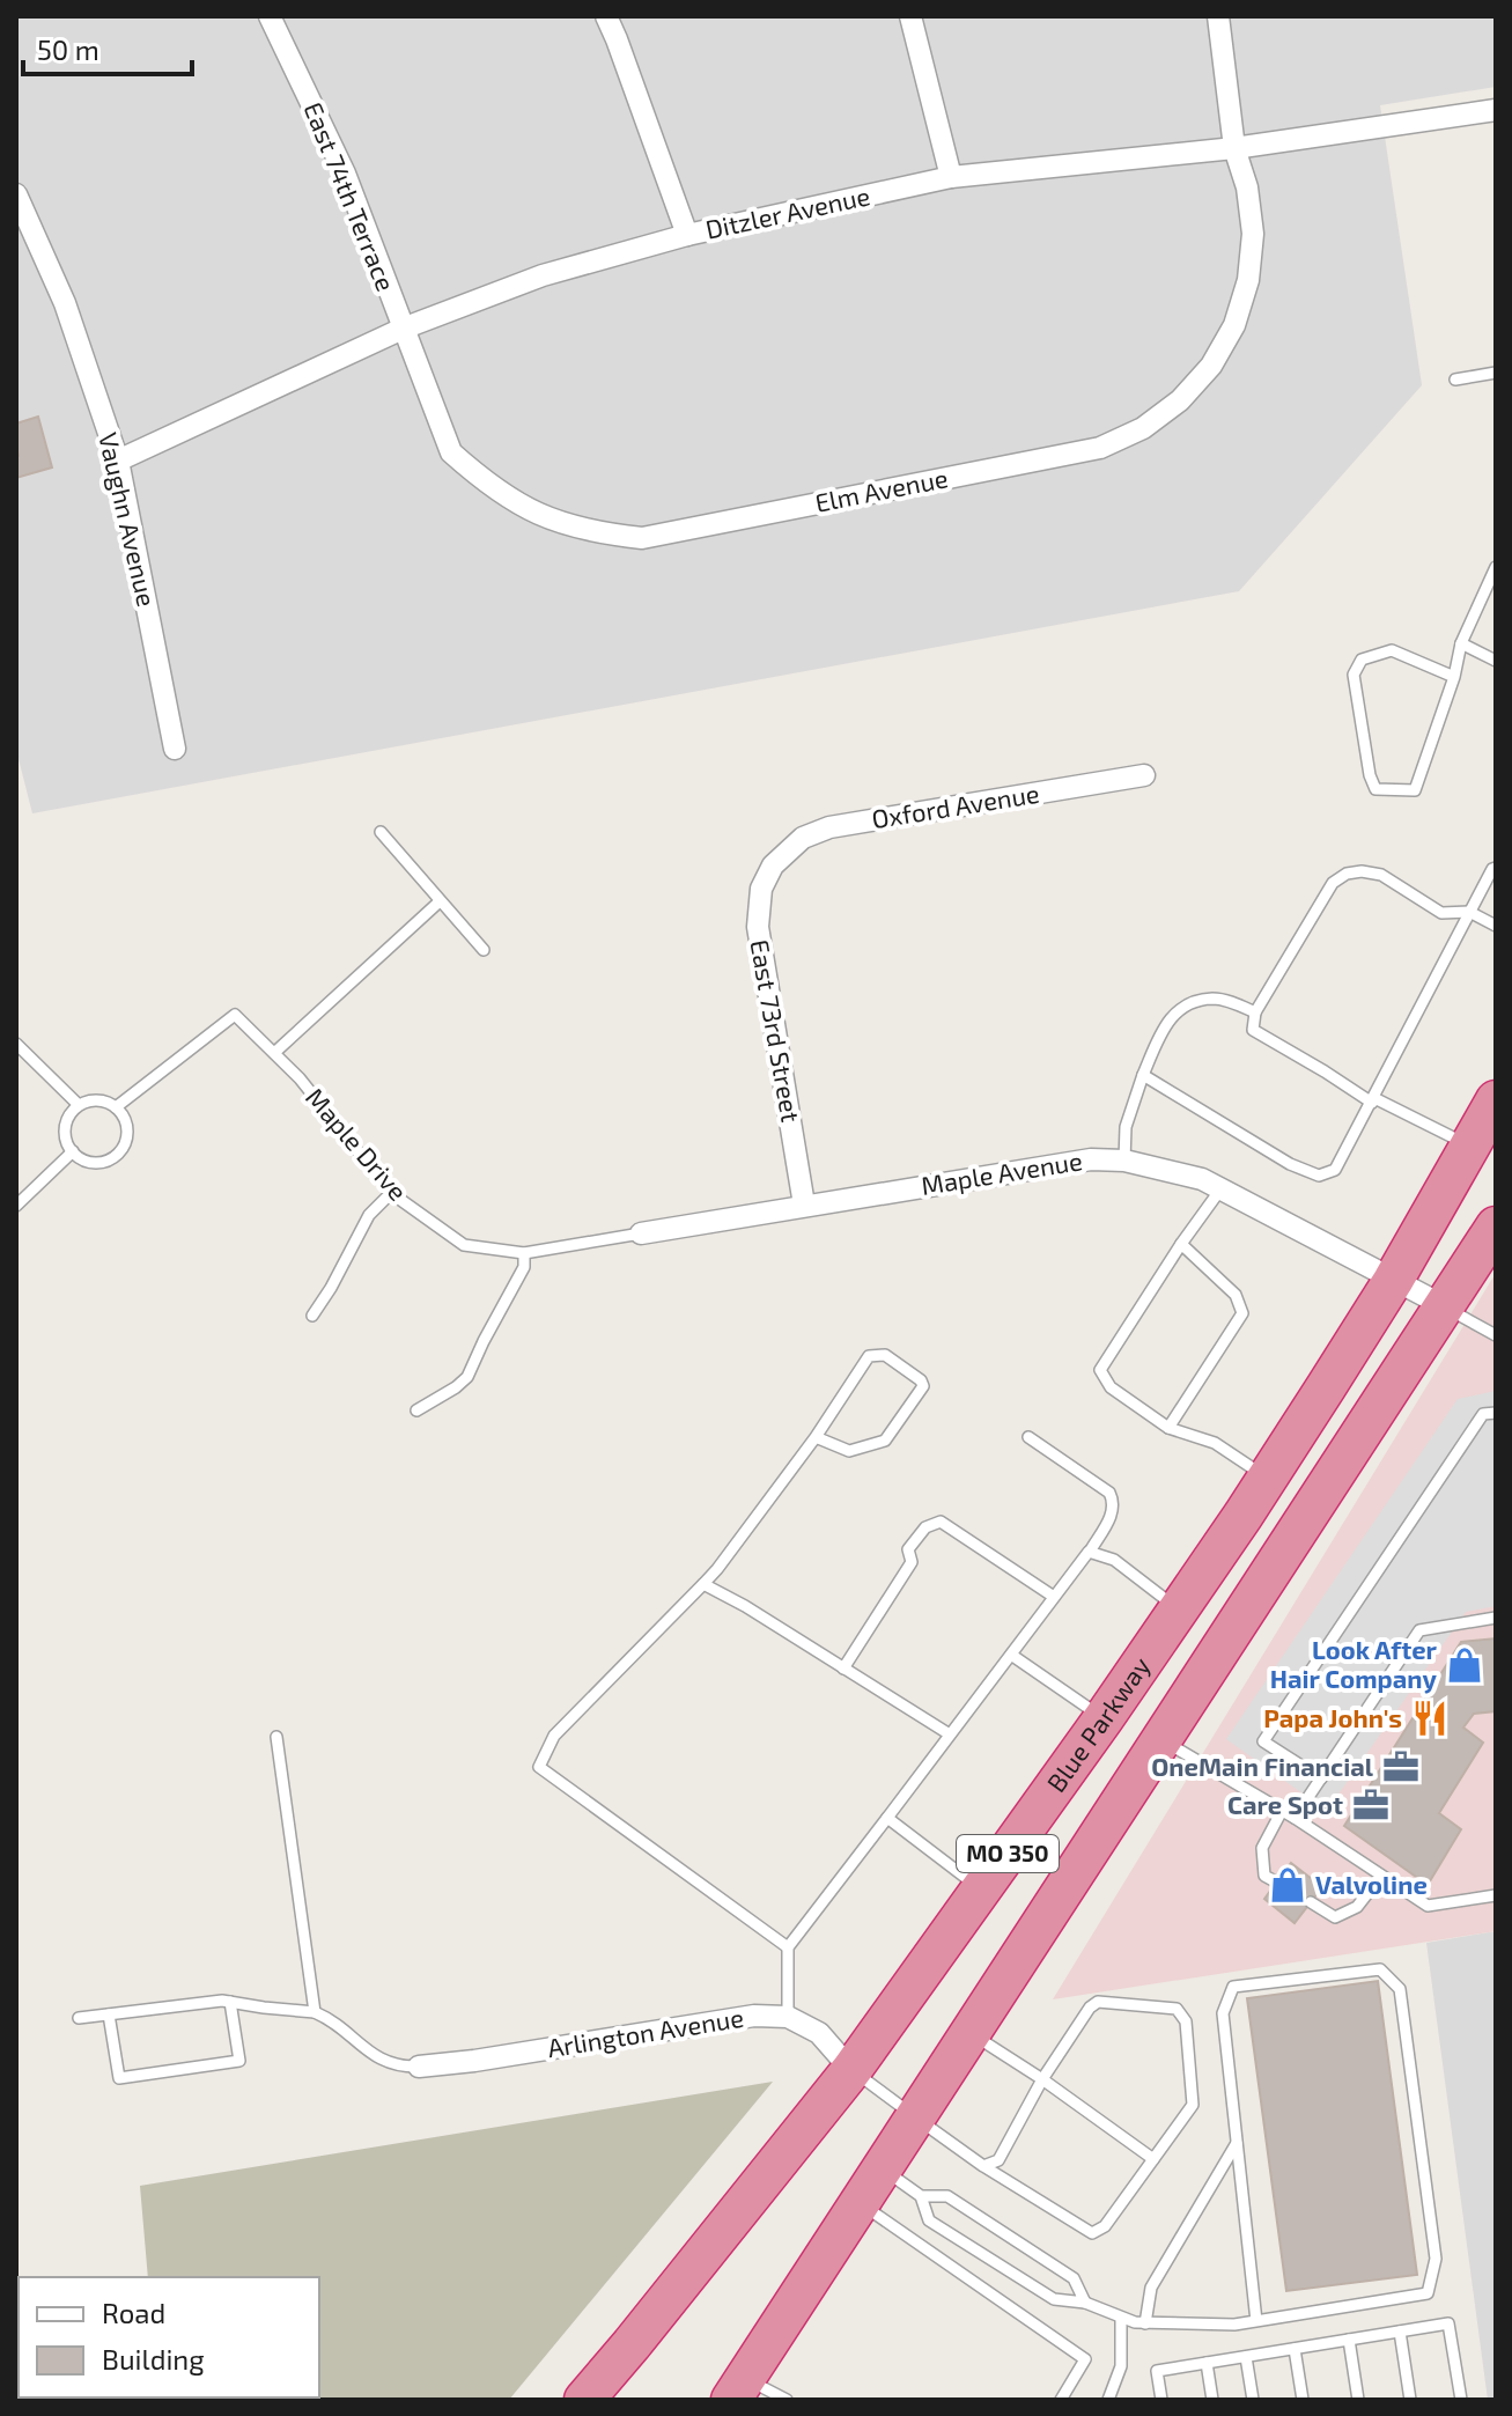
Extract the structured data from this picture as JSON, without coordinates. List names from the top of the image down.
{
  "streets": {
    "highway": ["Blue Parkway", "MO 350"],
    "street": [
      "East 74th Terrace",
      "Ditzler Avenue",
      "Elm Avenue",
      "Vaughn Avenue",
      "Oxford Avenue",
      "East 73rd Street",
      "Maple Avenue",
      "Arlington Avenue"
    ],
    "lane": ["Maple Drive"]
  },
  "crossings": [
    ["East 74th Terrace", "Ditzler Avenue"],
    ["East 74th Terrace", "Elm Avenue"],
    ["Ditzler Avenue", "Elm Avenue"],
    ["Ditzler Avenue", "Vaughn Avenue"],
    ["Oxford Avenue", "East 73rd Street"],
    ["East 73rd Street", "Maple Avenue"],
    ["Maple Drive", "Maple Avenue"],
    ["Maple Avenue", "Blue Parkway"],
    ["Maple Avenue", "MO 350"]
  ],
  "places": {
    "shop": ["Look After Hair Company", "Valvoline"],
    "restaurant": ["Papa John's"],
    "office": ["OneMain Financial", "Care Spot"]
  },
  "legend": ["Road", "Building"],
  "scale_bar": "50 m"
}
